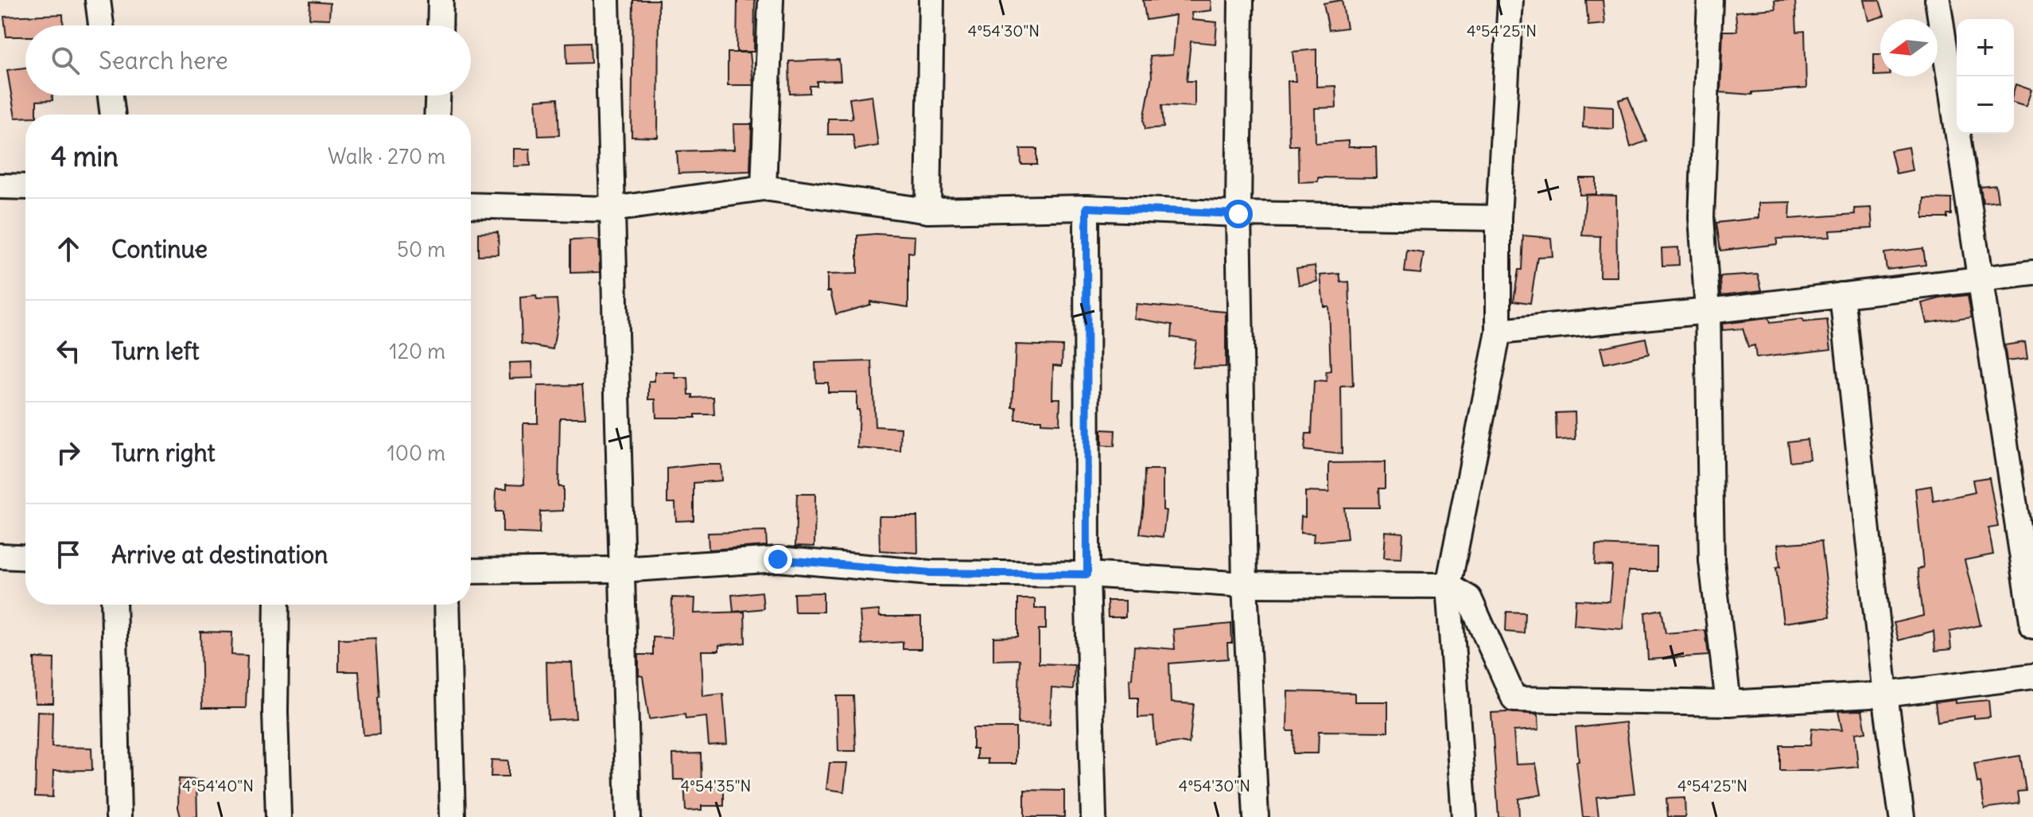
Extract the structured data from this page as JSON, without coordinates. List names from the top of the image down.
{
  "north": "left",
  "page": {
    "map_buttons": ["+", "−"],
    "search": "Search here",
    "heading": ["4 min", "Walk · 270 m"],
    "list": [
      ["Continue", "50 m"],
      ["Turn left", "120 m"],
      ["Turn right", "100 m"],
      "Arrive at destination"
    ]
  },
  "coordinates": [
    "4°54'30\"N",
    "4°54'25\"N",
    "4°54'40\"N",
    "4°54'35\"N"
  ]
}
